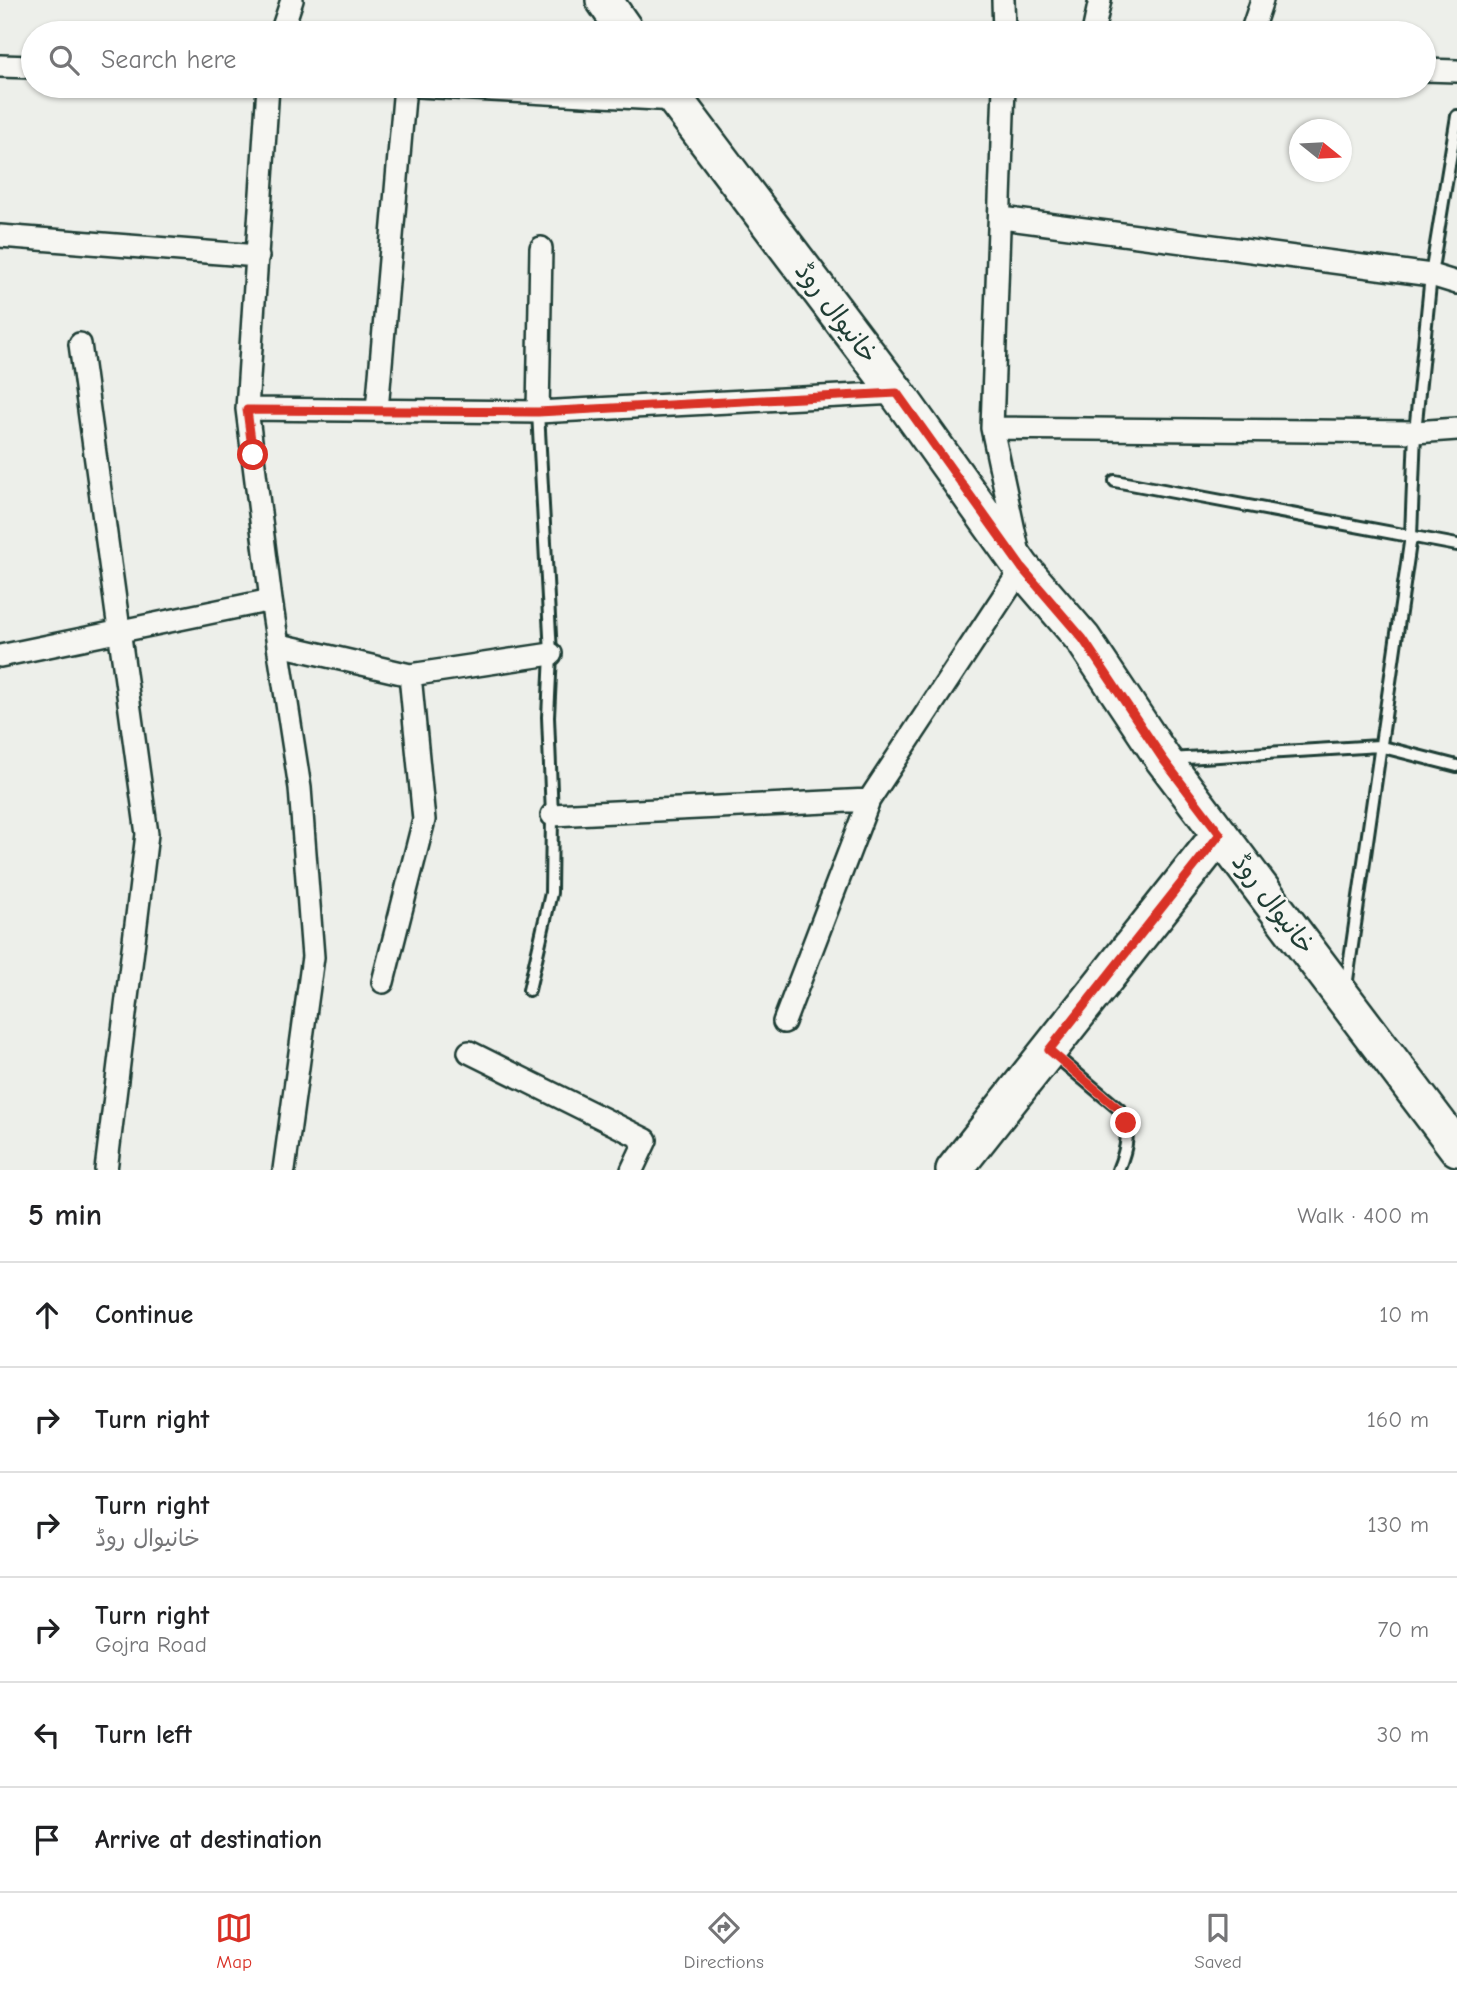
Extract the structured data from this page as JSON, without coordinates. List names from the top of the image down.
{
  "streets": {
    "main road": ["خانیوال روڈ"]
  },
  "north": "right",
  "page": {
    "search": "Search here",
    "heading": ["5 min", "Walk · 400 m"],
    "list": [
      ["Continue", "10 m"],
      ["Turn right", "160 m"],
      ["Turn right", "خانیوال روڈ", "130 m"],
      ["Turn right", "Gojra Road", "70 m"],
      ["Turn left", "30 m"],
      "Arrive at destination"
    ],
    "nav": ["Map", "Directions", "Saved"]
  }
}
